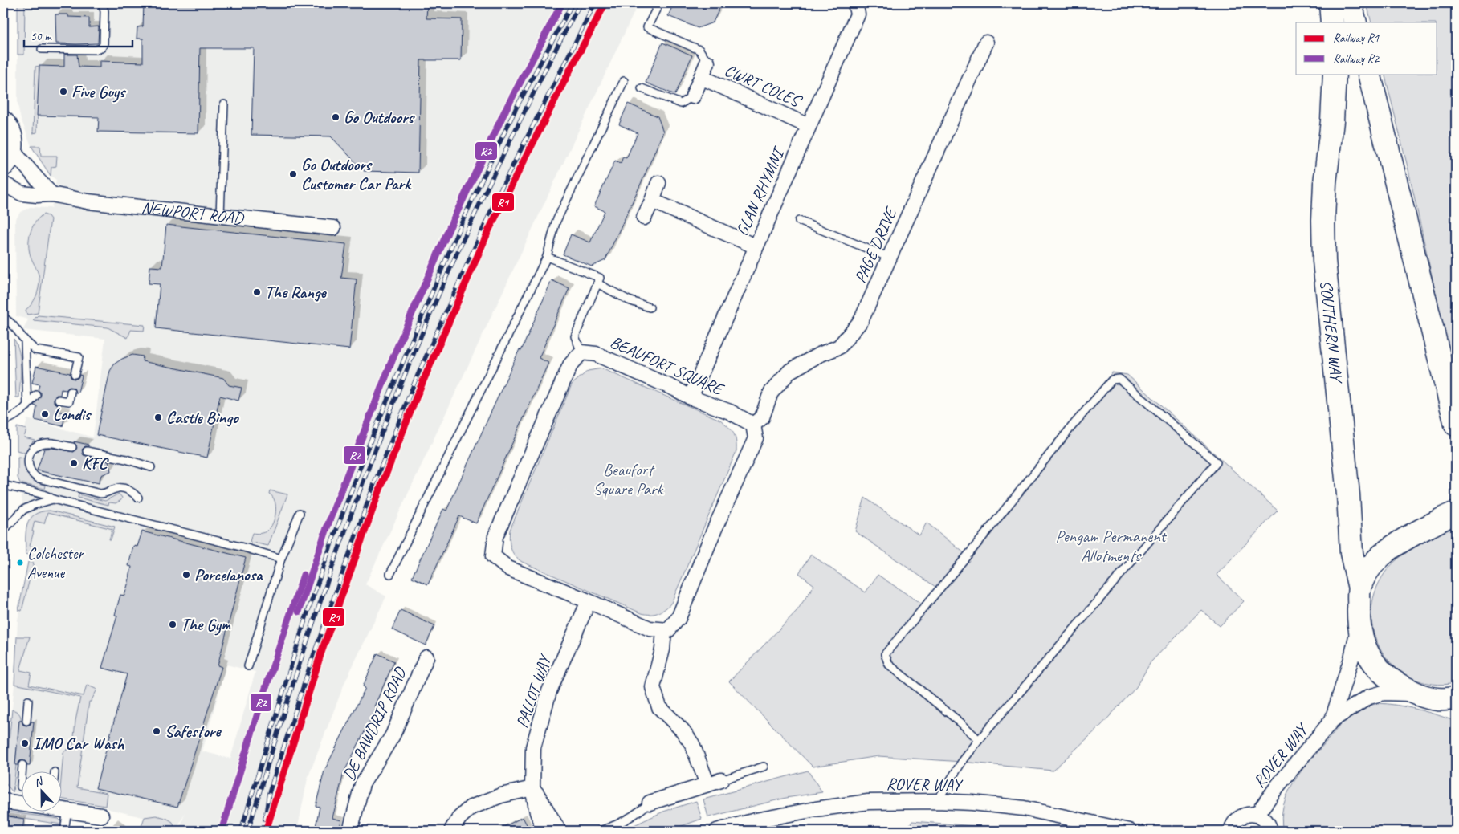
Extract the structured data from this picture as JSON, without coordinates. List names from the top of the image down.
{
  "streets": {
    "main road": ["SOUTHERN WAY"],
    "street": [
      "CWRT COLES",
      "GLAN RHYMNI",
      "NEWPORT ROAD",
      "PAGE DRIVE",
      "BEAUFORT SQUARE",
      "PALLOT WAY",
      "DE BAWDRIP ROAD",
      "ROVER WAY"
    ]
  },
  "crossings": [
    ["CWRT COLES", "GLAN RHYMNI"],
    ["GLAN RHYMNI", "BEAUFORT SQUARE"],
    ["PAGE DRIVE", "BEAUFORT SQUARE"]
  ],
  "parks": ["Beaufort Square Park", "Pengam Permanent Allotments"],
  "places": [
    "Five Guys",
    "Go Outdoors",
    "Go Outdoors Customer Car Park",
    "The Range",
    "Londis",
    "Castle Bingo",
    "KFC",
    "Colchester Avenue",
    "Porcelanosa",
    "The Gym",
    "Safestore",
    "IMO Car Wash"
  ],
  "lines": ["rail line R1", "rail line R2"],
  "legend": ["Railway R1", "Railway R2"],
  "scale_bar": "50 m",
  "north": "top"
}
